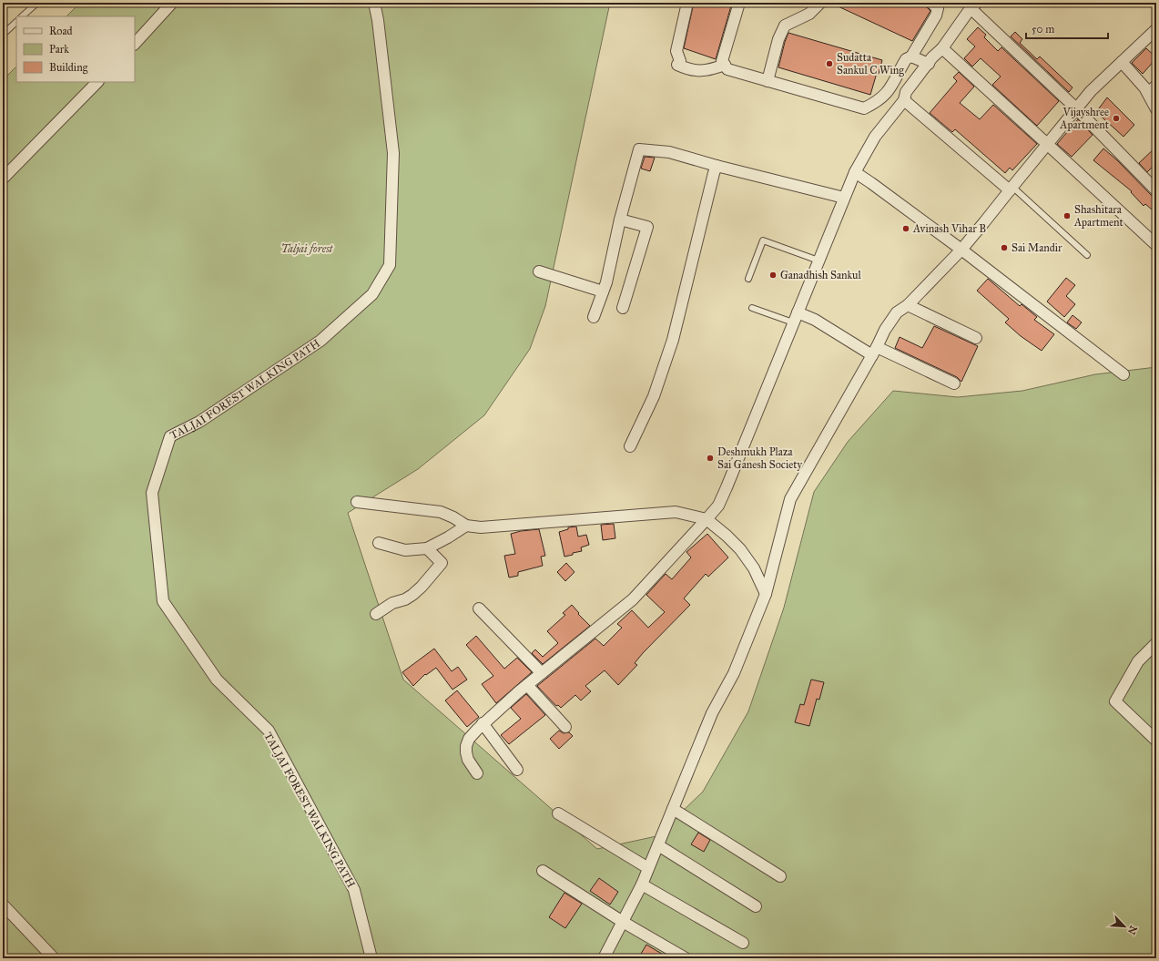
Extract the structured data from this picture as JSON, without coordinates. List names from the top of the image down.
{
  "streets": {
    "street": ["TALJAI FOREST WALKING PATH"]
  },
  "parks": ["Taljai forest"],
  "places": [
    "Sudatta Sankul C Wing",
    "Vijayshree Apartment",
    "Shashitara Apartment",
    "Avinash Vihar B",
    "Sai Mandir",
    "Ganadhish Sankul",
    "Deshmukh Plaza Sai Ganesh Society"
  ],
  "legend": ["Road", "Park", "Building"],
  "scale_bar": "50 m",
  "north": "bottom right"
}
